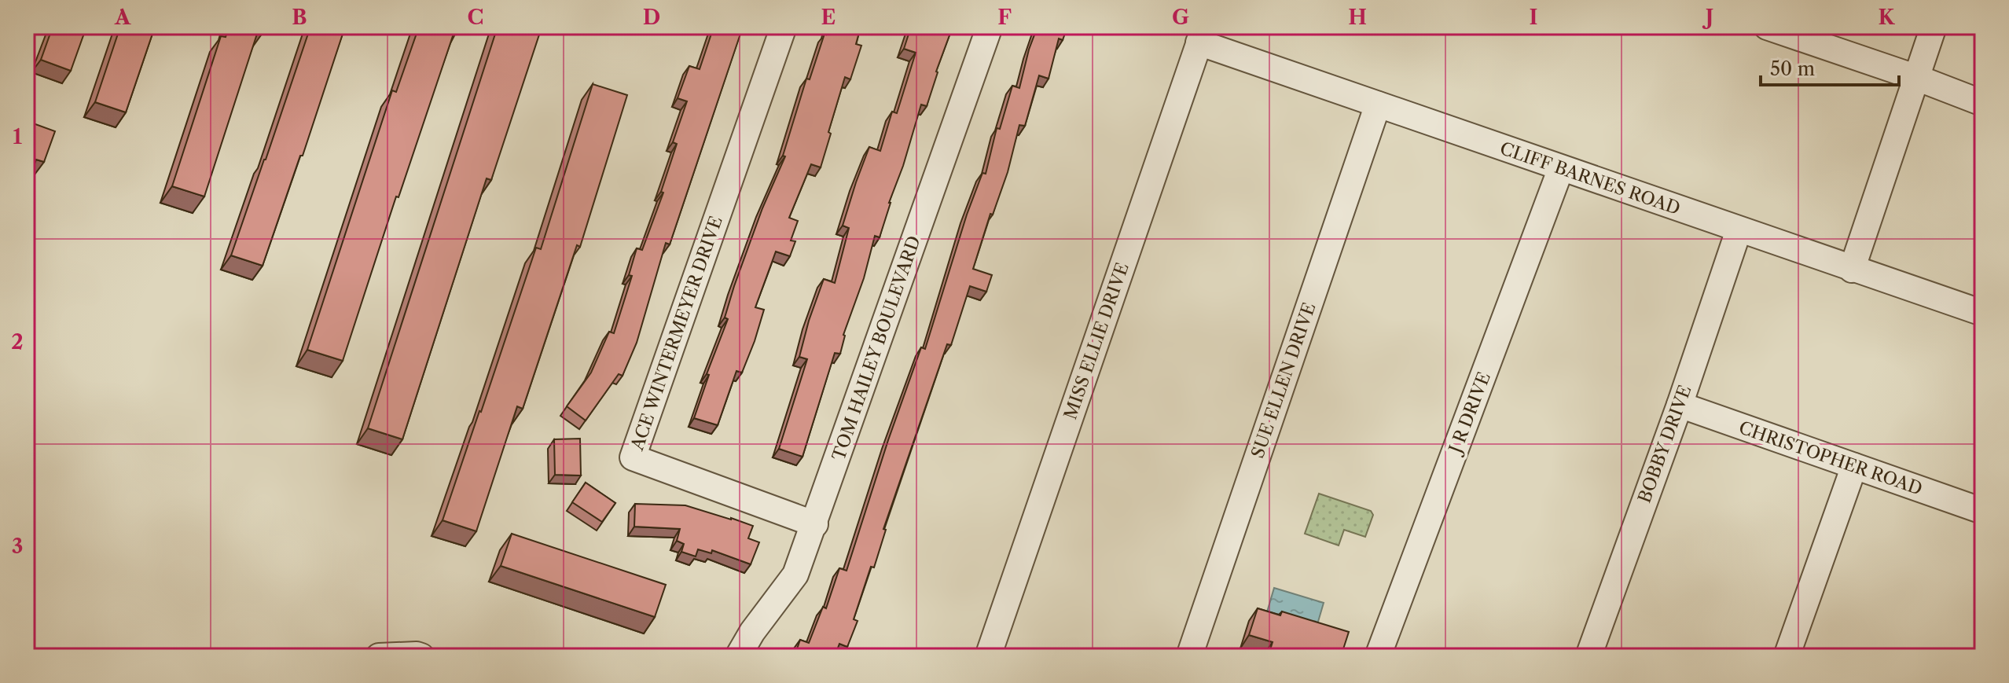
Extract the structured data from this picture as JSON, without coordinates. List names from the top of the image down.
{
  "streets": {
    "street": [
      "CLIFF BARNES ROAD",
      "ACE WINTERMEYER DRIVE",
      "MISS ELLIE DRIVE",
      "TOM HAILEY BOULEVARD",
      "SUE ELLEN DRIVE",
      "J R DRIVE",
      "BOBBY DRIVE",
      "CHRISTOPHER ROAD"
    ]
  },
  "crossings": [
    ["CLIFF BARNES ROAD", "MISS ELLIE DRIVE"],
    ["CLIFF BARNES ROAD", "SUE ELLEN DRIVE"],
    ["CLIFF BARNES ROAD", "J R DRIVE"],
    ["CLIFF BARNES ROAD", "BOBBY DRIVE"],
    ["ACE WINTERMEYER DRIVE", "TOM HAILEY BOULEVARD"],
    ["BOBBY DRIVE", "CHRISTOPHER ROAD"]
  ],
  "scale_bar": "50 m",
  "grid": {
    "columns": [
      "A",
      "B",
      "C",
      "D",
      "E",
      "F",
      "G",
      "H",
      "I",
      "J",
      "K"
    ],
    "rows": ["1", "2", "3"]
  }
}
